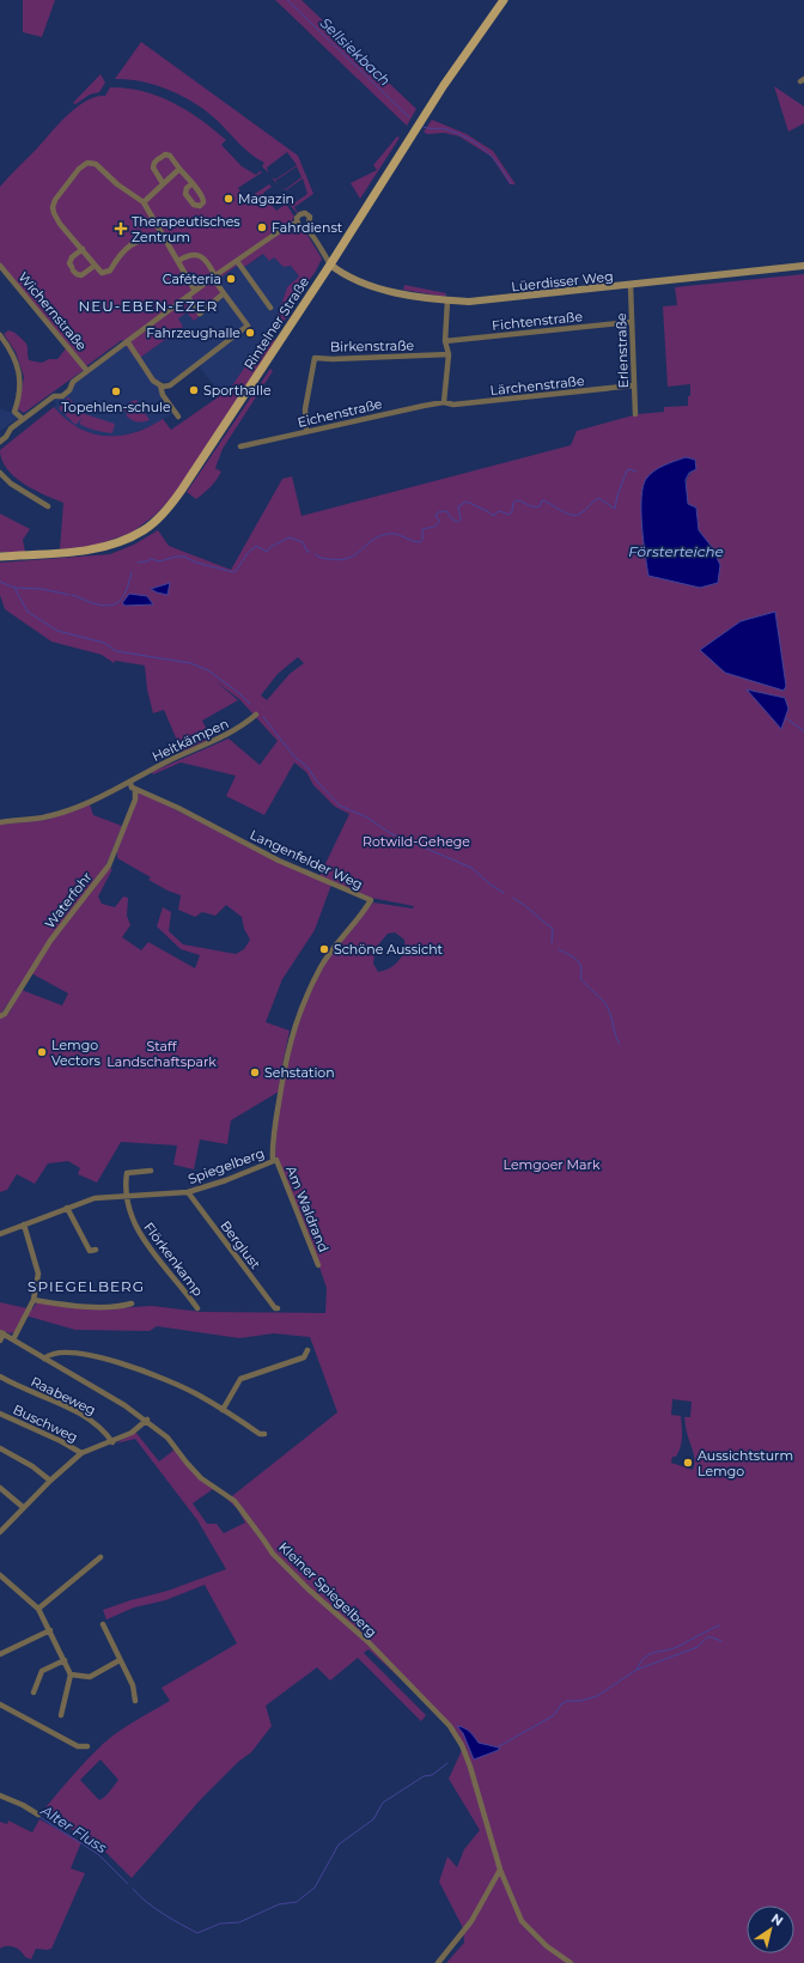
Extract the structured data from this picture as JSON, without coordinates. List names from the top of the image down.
{
  "streets": {
    "main road": ["Lüerdisser Weg", "Rintelner Straße"],
    "street": [
      "Wichernstraße",
      "Fichtenstraße",
      "Birkenstraße",
      "Erlenstraße",
      "Lärchenstraße",
      "Eichenstraße",
      "Heitkämpen",
      "Langenfelder Weg",
      "Waterfohr",
      "Spiegelberg",
      "Am Waldrand",
      "Berglust",
      "Flörkenkamp",
      "Raabeweg",
      "Buschweg",
      "Kleiner Spiegelberg"
    ]
  },
  "crossings": [
    ["Lüerdisser Weg", "Rintelner Straße"],
    ["Lüerdisser Weg", "Erlenstraße"],
    ["Fichtenstraße", "Erlenstraße"],
    ["Birkenstraße", "Eichenstraße"],
    ["Erlenstraße", "Lärchenstraße"],
    ["Lärchenstraße", "Eichenstraße"],
    ["Heitkämpen", "Langenfelder Weg"],
    ["Langenfelder Weg", "Waterfohr"],
    ["Langenfelder Weg", "Spiegelberg"],
    ["Langenfelder Weg", "Am Waldrand"],
    ["Spiegelberg", "Am Waldrand"],
    ["Spiegelberg", "Berglust"],
    ["Spiegelberg", "Flörkenkamp"]
  ],
  "districts": ["NEU-EBEN-EZER", "SPIEGELBERG"],
  "water": ["Sellsiekbach", "Försterteiche", "Alter Fluss"],
  "parks": ["Rotwild-Gehege", "Staff Landschaftspark", "Lemgoer Mark"],
  "places": {
    "other": [
      "Magazin",
      "Fahrdienst",
      "Caféteria",
      "Fahrzeughalle",
      "Sporthalle",
      "Topehlen-schule",
      "Schöne Aussicht",
      "Lemgo Vectors",
      "Sehstation",
      "Aussichtsturm Lemgo"
    ],
    "health": ["Therapeutisches Zentrum"]
  },
  "north": "top right"
}
